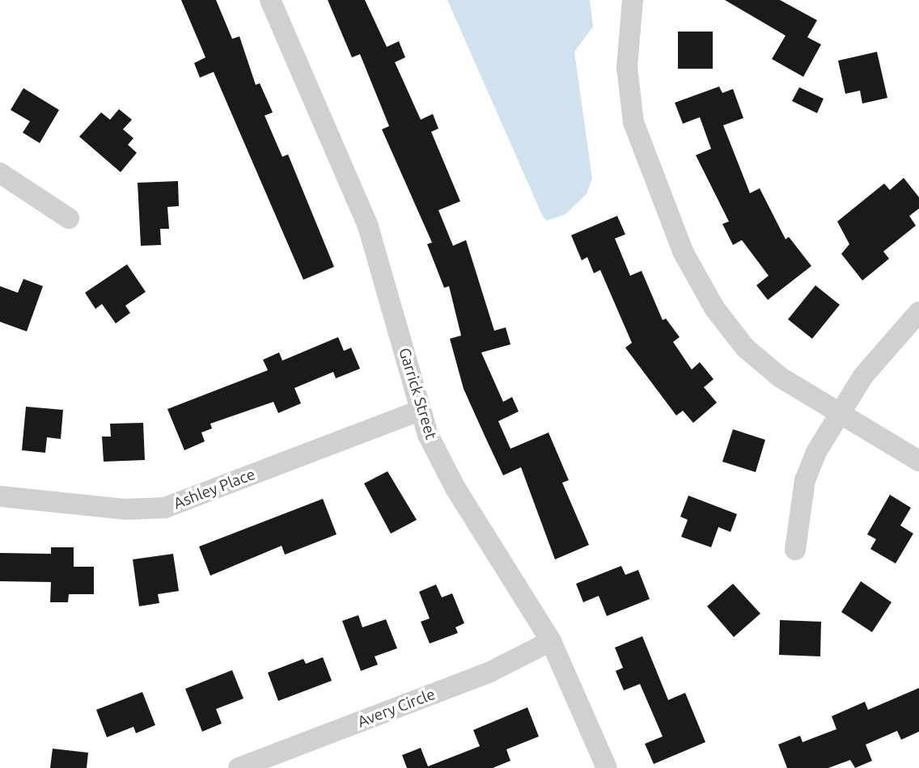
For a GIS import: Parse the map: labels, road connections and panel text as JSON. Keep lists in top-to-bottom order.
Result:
{
  "streets": {
    "street": ["Garrick Street", "Ashley Place", "Avery Circle"]
  },
  "crossings": [
    ["Garrick Street", "Ashley Place"],
    ["Garrick Street", "Avery Circle"]
  ]
}
